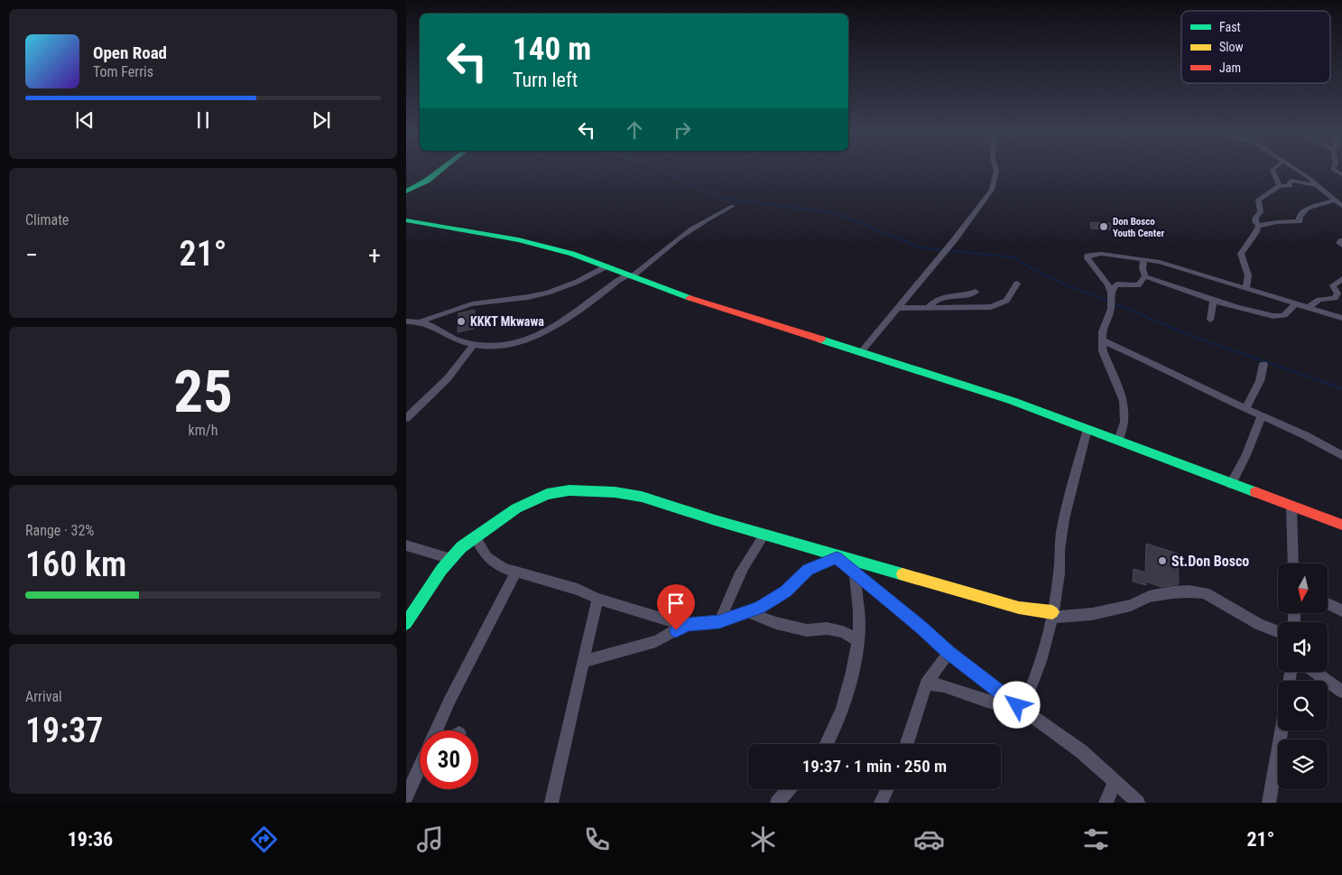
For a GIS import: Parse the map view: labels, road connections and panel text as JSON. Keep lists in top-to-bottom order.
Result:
{
  "places": ["Don Bosco Youth Center", "KKKT Mkwawa", "St.Don Bosco"],
  "legend": ["Fast", "Slow", "Jam"],
  "north": "bottom",
  "page": {
    "turn": ["140 m", "Turn left"],
    "song": ["Open Road", "Tom Ferris"],
    "tile": [
      "Climate",
      ["25", "km/h"],
      ["Range · 32%", "160 km"],
      ["Arrival", "19:37"]
    ],
    "heat": ["−", "21°", "+"],
    "limit": "30",
    "trip": "19:37 · 1 min · 250 m",
    "tabs": ["19:36", "21°"]
  }
}
